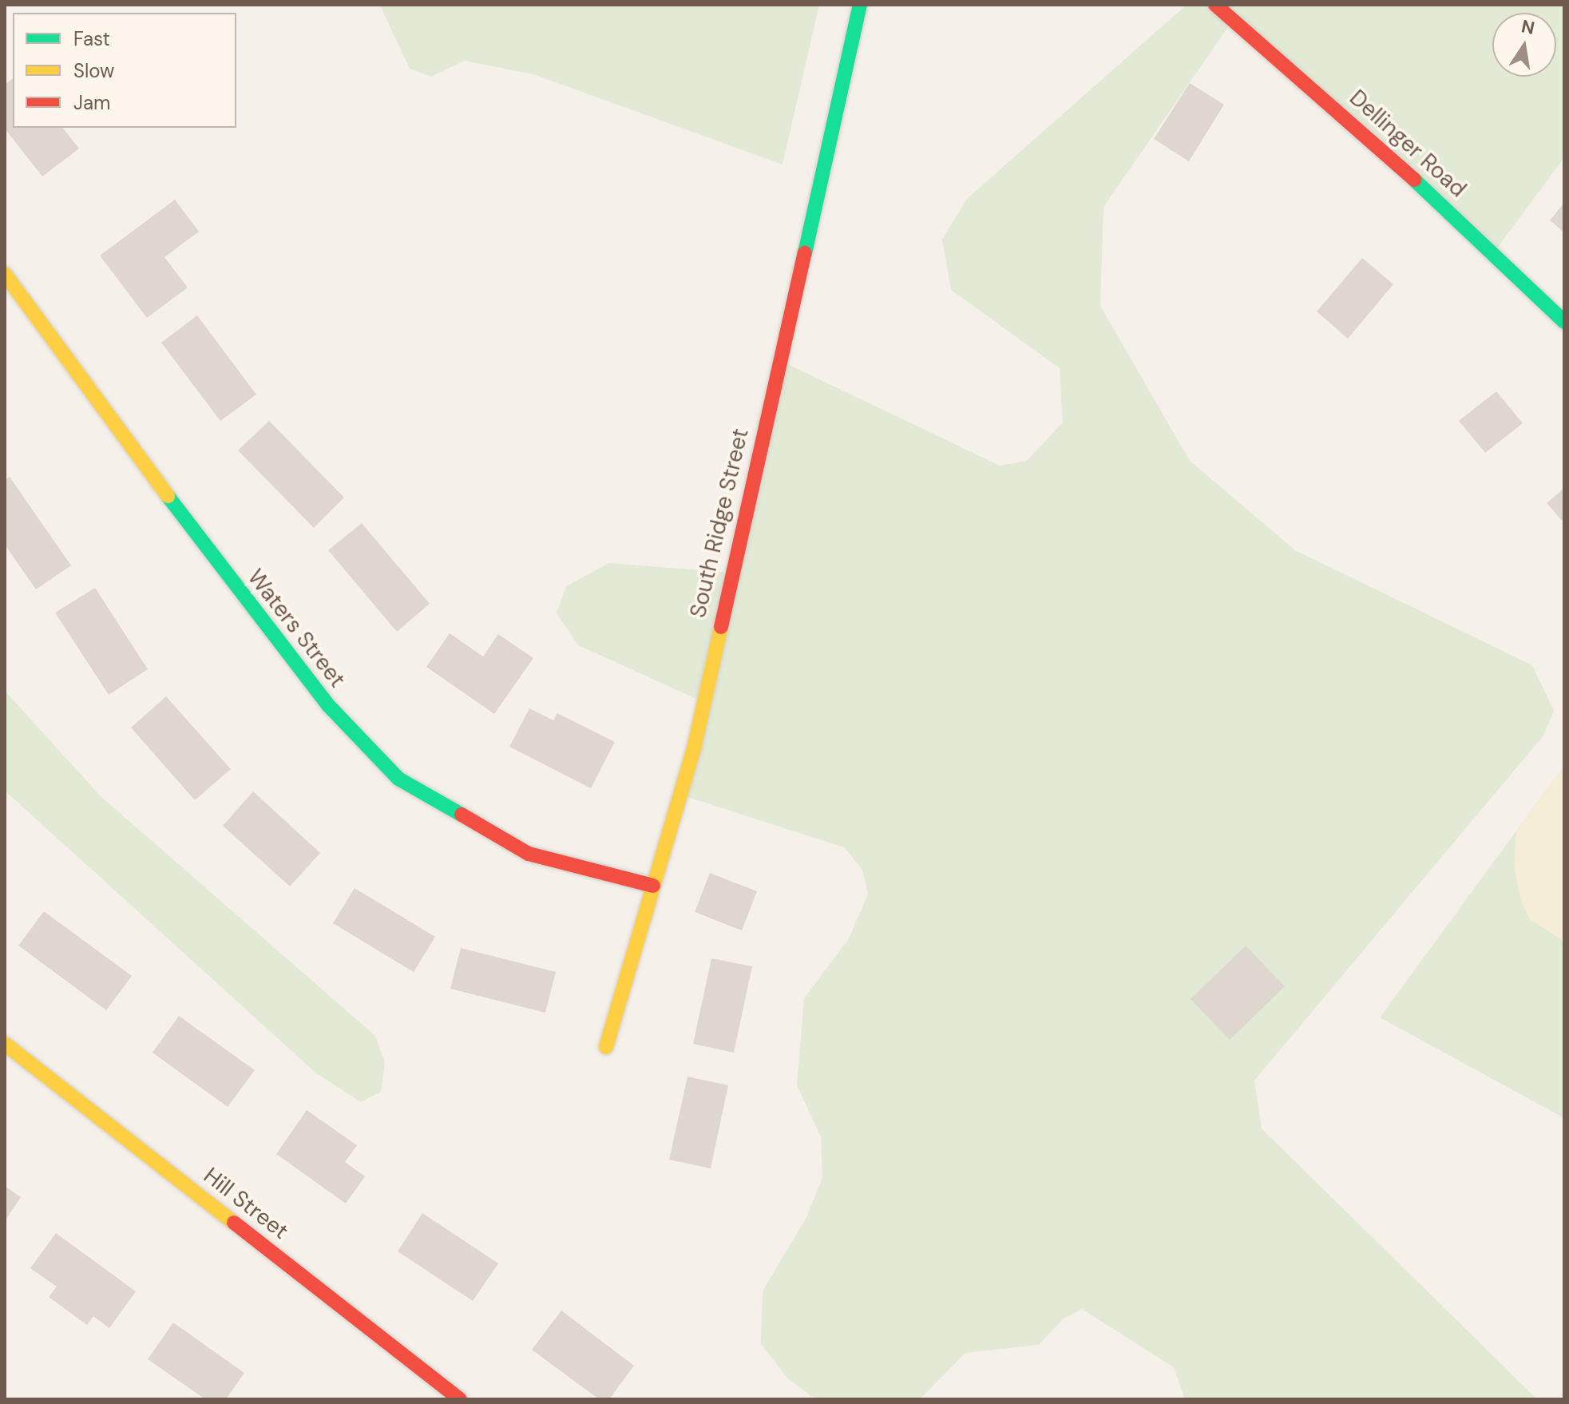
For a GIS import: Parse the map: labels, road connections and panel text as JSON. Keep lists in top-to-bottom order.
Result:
{
  "streets": {
    "street": [
      "Dellinger Road",
      "South Ridge Street",
      "Waters Street",
      "Hill Street"
    ]
  },
  "crossings": [
    ["South Ridge Street", "Waters Street"]
  ],
  "legend": ["Fast", "Slow", "Jam"],
  "north": "top"
}
